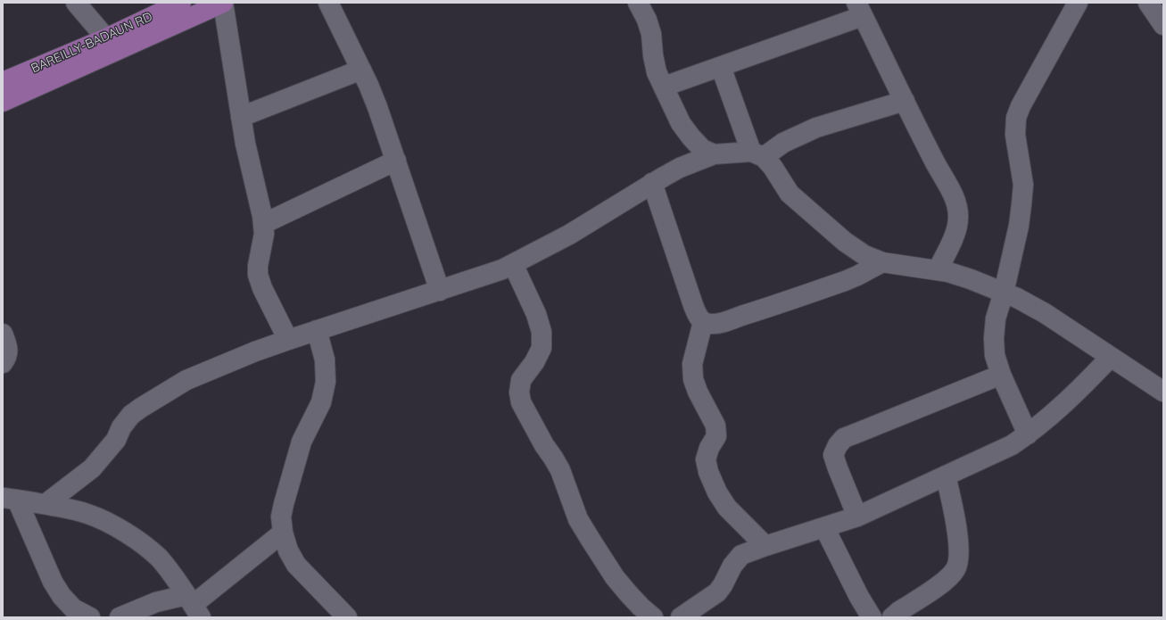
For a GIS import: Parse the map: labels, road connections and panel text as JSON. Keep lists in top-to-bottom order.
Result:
{
  "streets": {
    "main road": ["BAREILLY-BADAUN RD"]
  }
}
